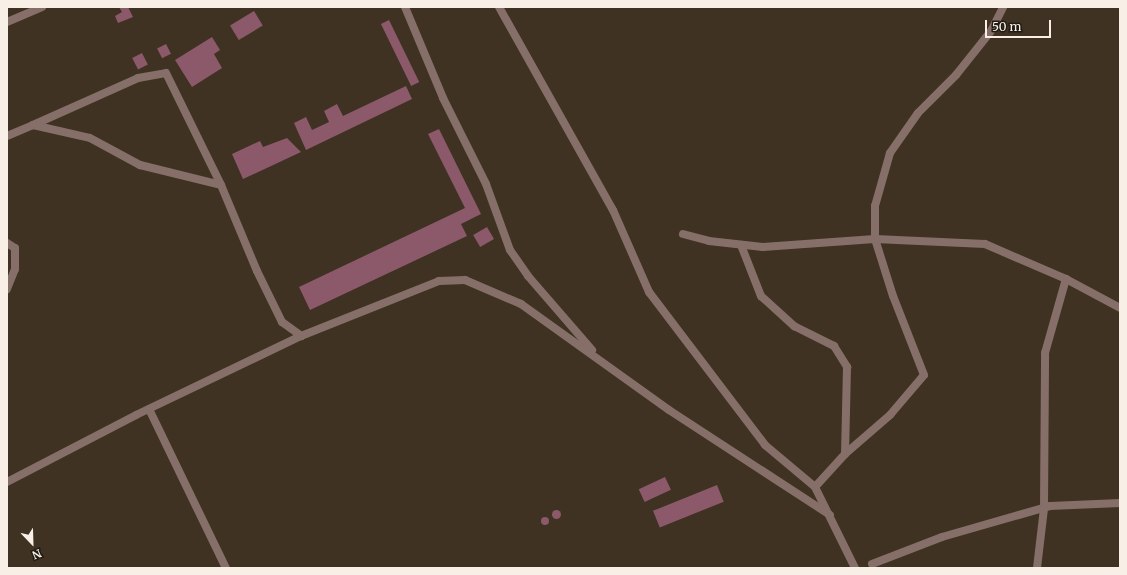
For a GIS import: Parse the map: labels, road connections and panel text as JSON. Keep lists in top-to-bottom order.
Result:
{
  "scale_bar": "50 m",
  "north": "bottom right"
}
